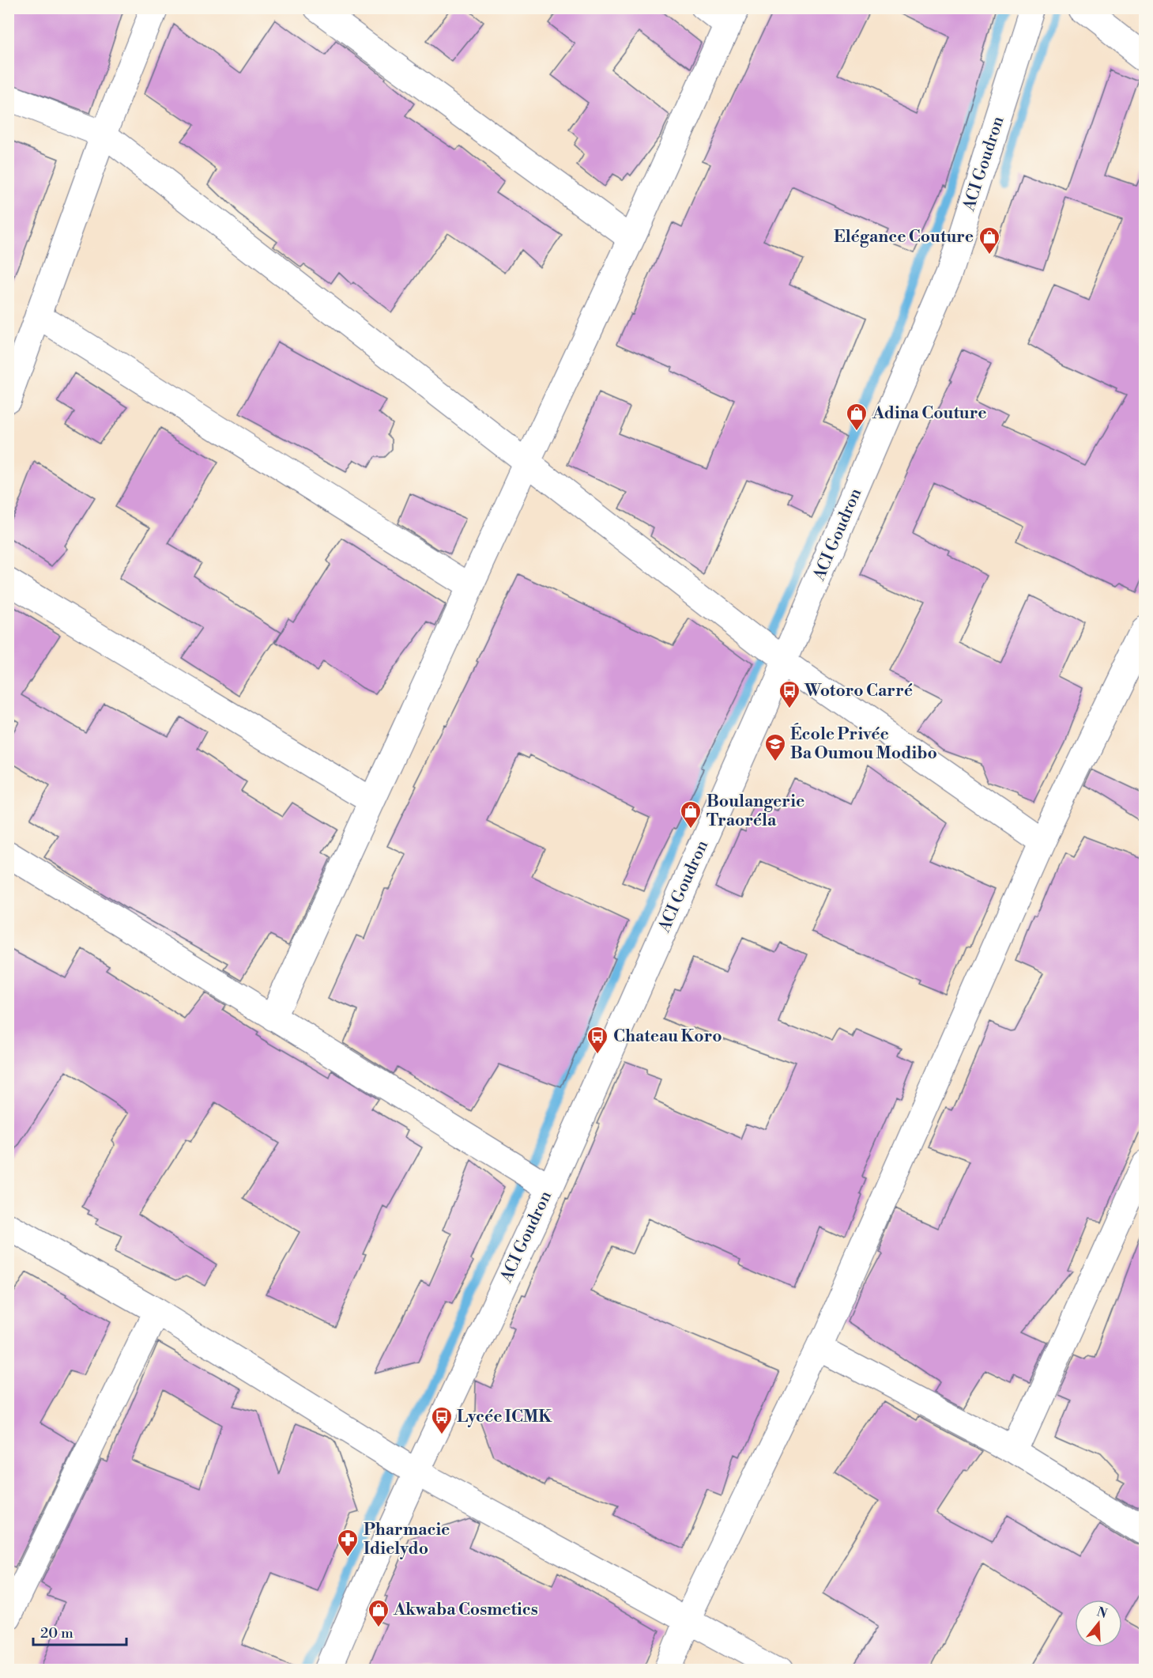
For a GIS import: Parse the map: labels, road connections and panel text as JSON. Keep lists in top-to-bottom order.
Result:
{
  "streets": {
    "street": ["ACI Goudron"]
  },
  "places": {
    "shop": [
      "Elégance Couture",
      "Adina Couture",
      "Boulangerie Traoréla",
      "Akwaba Cosmetics"
    ],
    "bus stop": ["Wotoro Carré", "Chateau Koro", "Lycée ICMK"],
    "school or university": ["École Privée Ba Oumou Modibo"],
    "pharmacy": ["Pharmacie Idielydo"]
  },
  "scale_bar": "20 m",
  "north": "top"
}
